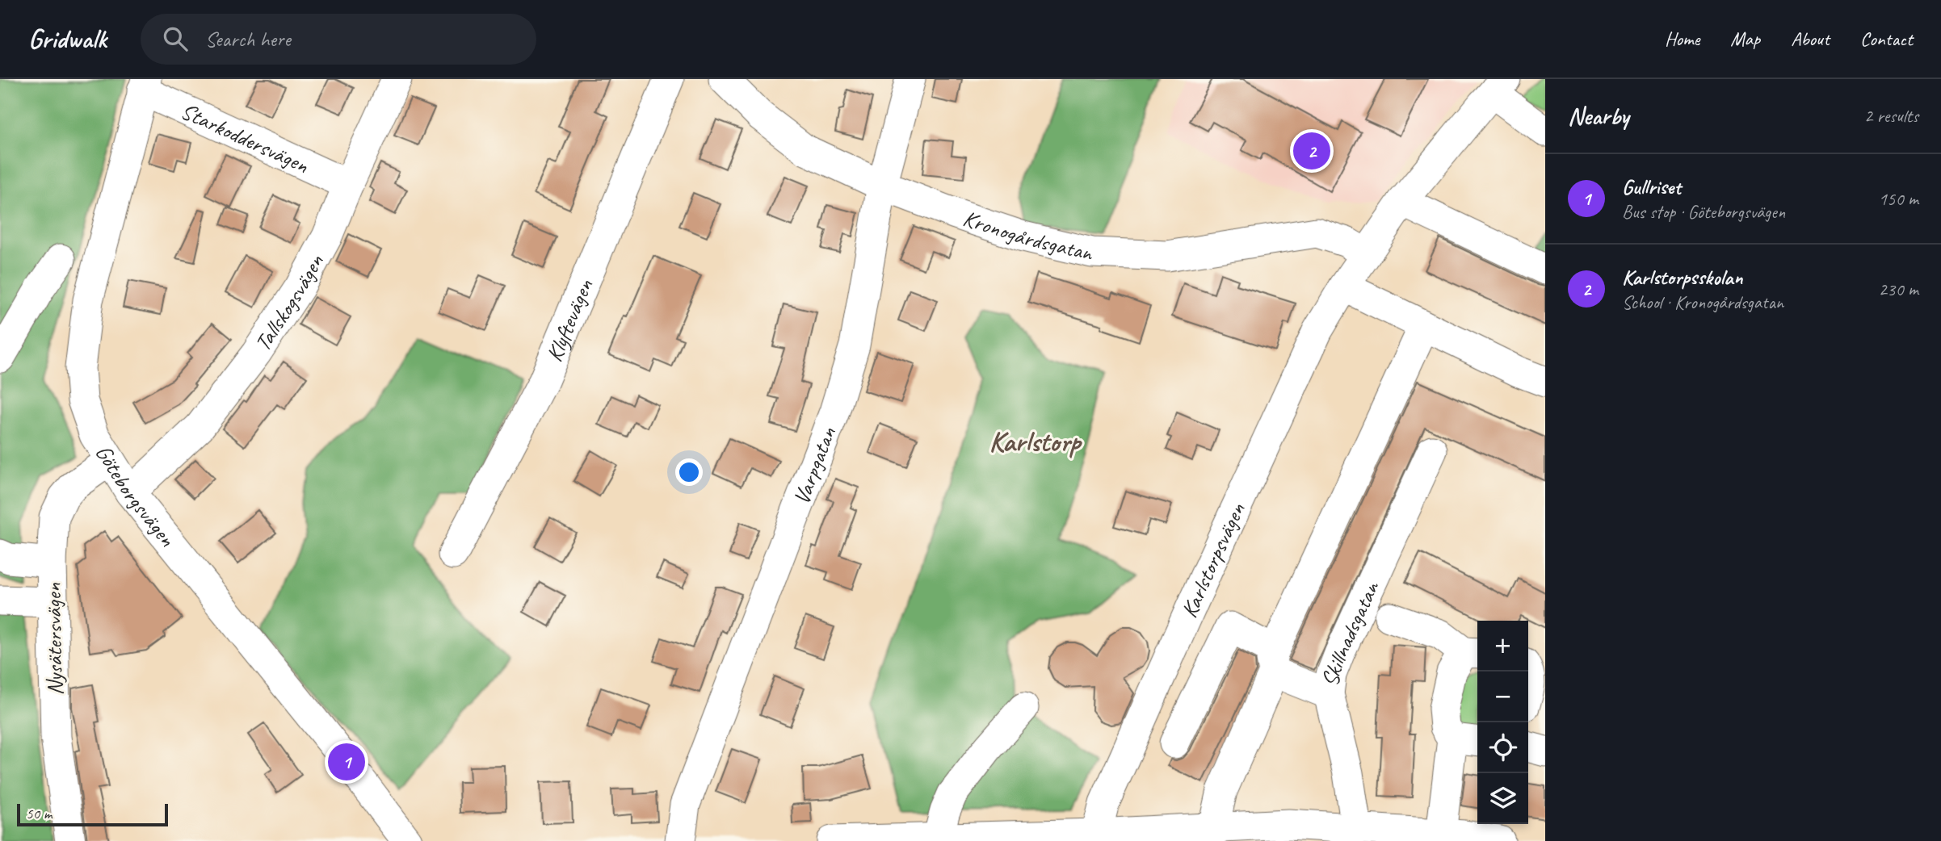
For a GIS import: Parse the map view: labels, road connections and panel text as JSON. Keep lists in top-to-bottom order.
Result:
{
  "streets": {
    "street": [
      "Starkoddersvägen",
      "Kronogårdsgatan",
      "Tallskogsvägen",
      "Klyftevägen",
      "Varpgatan",
      "Göteborgsvägen",
      "Karlstorpsvägen",
      "Skillnadsgatan",
      "Nysätersvägen"
    ]
  },
  "crossings": [
    ["Starkoddersvägen", "Tallskogsvägen"],
    ["Starkoddersvägen", "Göteborgsvägen"],
    ["Kronogårdsgatan", "Varpgatan"],
    ["Kronogårdsgatan", "Karlstorpsvägen"],
    ["Tallskogsvägen", "Göteborgsvägen"],
    ["Göteborgsvägen", "Nysätersvägen"]
  ],
  "districts": ["Karlstorp"],
  "scale_bar": "50 m",
  "page": {
    "header": "Gridwalk",
    "search": "Search here",
    "nav": [
      "Home",
      "Map",
      "About",
      "Contact"
    ],
    "heading": ["Nearby", "2 results"],
    "pins": ["2", "1"],
    "list": [
      {
        "mark": "1",
        "name": "Gullriset",
        "note": "Bus stop · Göteborgsvägen",
        "value": "150 m"
      },
      {
        "mark": "2",
        "name": "Karlstorpsskolan",
        "note": "School · Kronogårdsgatan",
        "value": "230 m"
      }
    ],
    "map_buttons": ["+", "−"],
    "scale": "50 m"
  }
}
